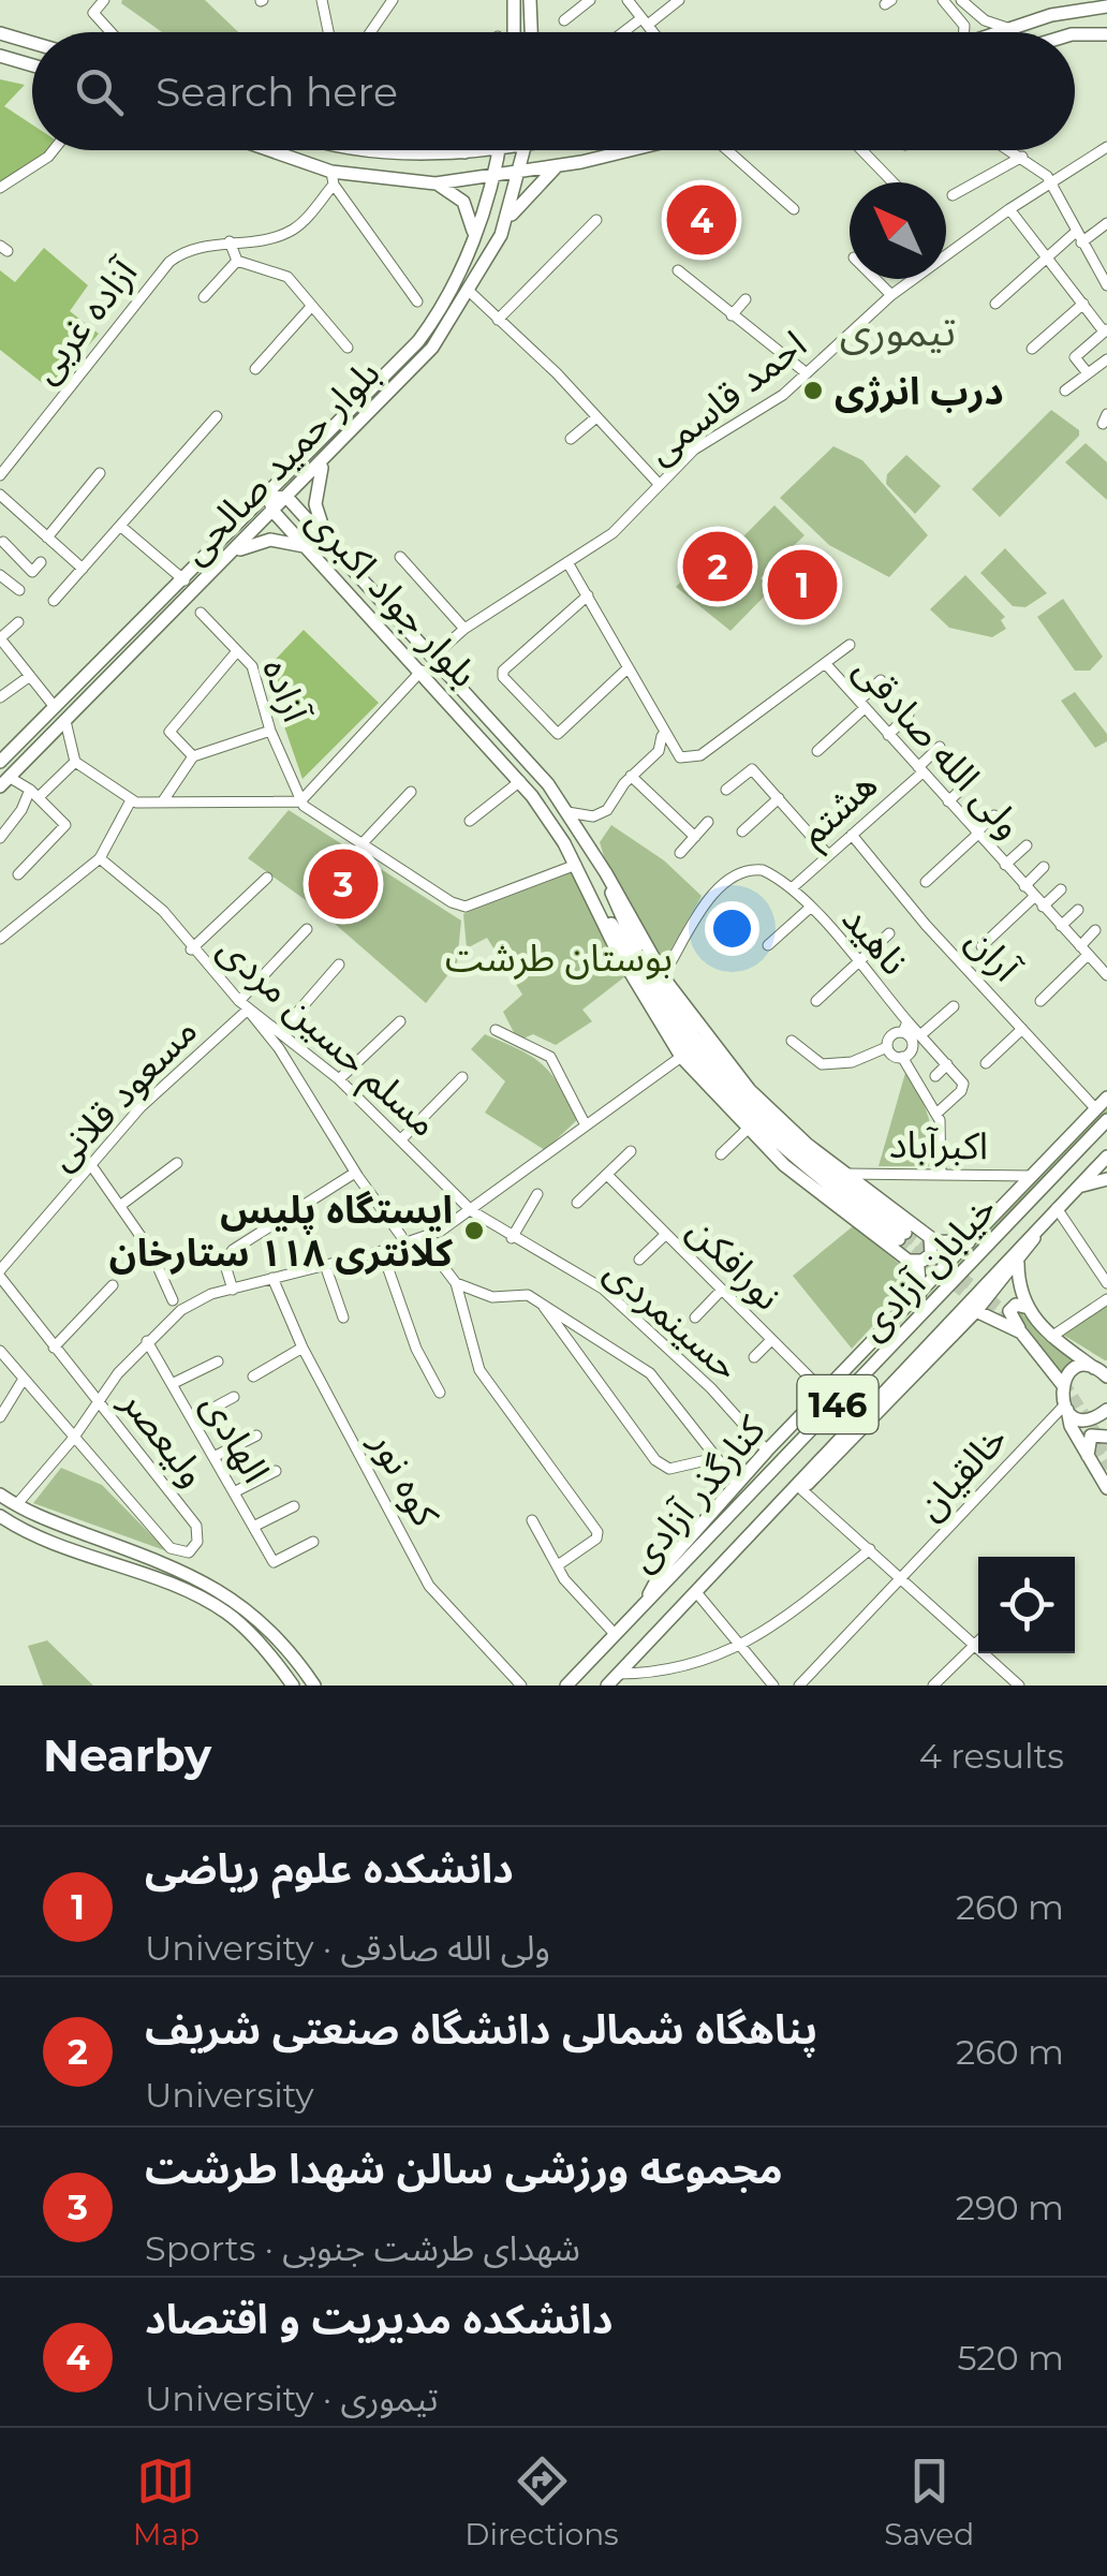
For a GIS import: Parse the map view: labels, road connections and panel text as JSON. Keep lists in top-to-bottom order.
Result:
{
  "streets": {
    "main road": [
      "بلوار حمید صالحی",
      "بلوار جواد اکبری",
      "خیابان آزادی",
      "146",
      "کنارگذر آزادی"
    ],
    "street": [
      "آزاده غربی",
      "احمد قاسمی",
      "آزاده",
      "ولی الله صادقی",
      "هشتم",
      "ناهید",
      "آران",
      "مسلم حسین مردی",
      "مسعود قلانی",
      "اکبرآباد",
      "نورافکن",
      "حسینمردی",
      "ولیعصر",
      "الهادی",
      "خالقیان",
      "کوه نور"
    ]
  },
  "crossings": [
    ["احمد قاسمی", "بلوار جواد اکبری"],
    ["بلوار حمید صالحی", "بلوار جواد اکبری"],
    ["بلوار جواد اکبری", "اکبرآباد"],
    ["ولی الله صادقی", "هشتم"],
    ["هشتم", "ناهید"],
    ["هشتم", "آران"],
    ["آران", "کنارگذر آزادی"],
    ["مسلم حسین مردی", "مسعود قلانی"],
    ["مسلم حسین مردی", "حسینمردی"],
    ["مسعود قلانی", "ولیعصر"],
    ["اکبرآباد", "کنارگذر آزادی"],
    ["نورافکن", "کنارگذر آزادی"],
    ["خیابان آزادی", "کنارگذر آزادی"],
    ["حسینمردی", "کنارگذر آزادی"]
  ],
  "districts": ["تیموری"],
  "parks": ["بوستان طرشت"],
  "places": ["درب انرژی", "ایستگاه پلیس کلانتری ۱۱۸ ستارخان"],
  "north": "top left",
  "page": {
    "search": "Search here",
    "pins": [
      "4",
      "2",
      "1",
      "3"
    ],
    "heading": ["Nearby", "4 results"],
    "list": [
      {
        "mark": "1",
        "name": "دانشکده علوم ریاضی",
        "note": "University · ولی الله صادقی",
        "value": "260 m"
      },
      {
        "mark": "2",
        "name": "پناهگاه شمالی دانشگاه صنعتی شریف",
        "note": "University",
        "value": "260 m"
      },
      {
        "mark": "3",
        "name": "مجموعه ورزشی سالن شهدا طرشت",
        "note": "Sports · شهدای طرشت جنوبی",
        "value": "290 m"
      },
      {
        "mark": "4",
        "name": "دانشکده مدیریت و اقتصاد",
        "note": "University · تیموری",
        "value": "520 m"
      }
    ],
    "nav": ["Map", "Directions", "Saved"]
  }
}
